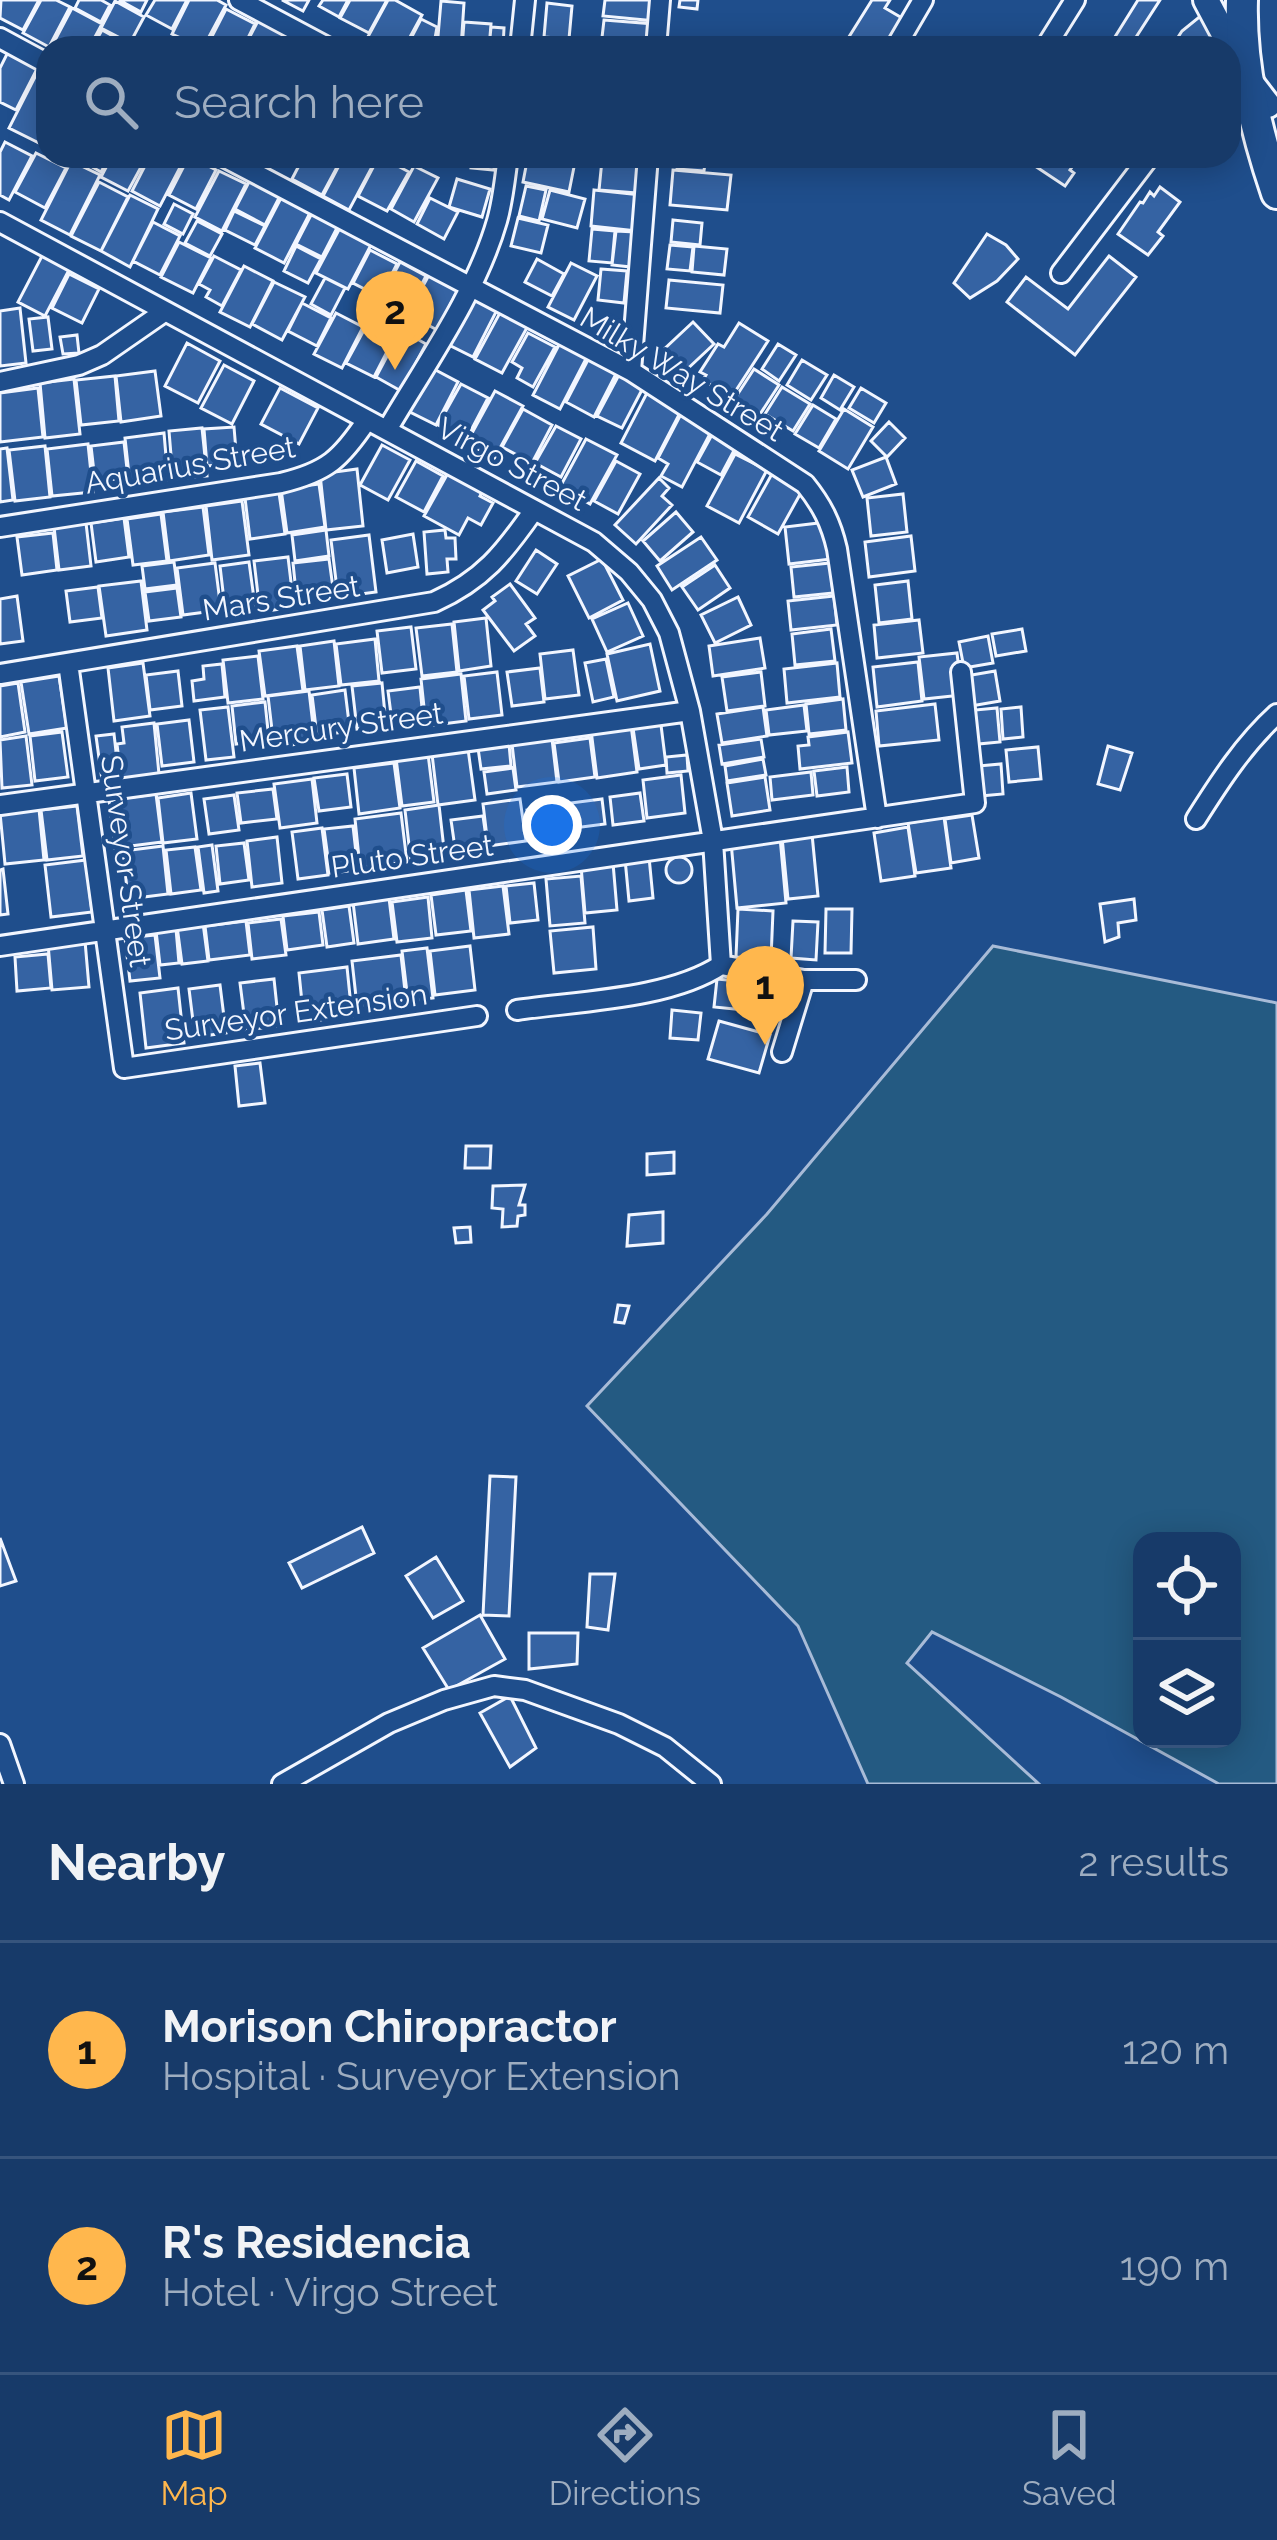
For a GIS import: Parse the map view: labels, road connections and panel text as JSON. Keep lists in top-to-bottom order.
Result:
{
  "streets": {
    "street": [
      "Milky Way Street",
      "Virgo Street",
      "Aquarius Street",
      "Mars Street",
      "Mercury Street",
      "Pluto Street",
      "Surveyor Street",
      "Surveyor Extension"
    ]
  },
  "crossings": [
    ["Milky Way Street", "Pluto Street"],
    ["Virgo Street", "Aquarius Street"],
    ["Virgo Street", "Mars Street"],
    ["Virgo Street", "Mercury Street"],
    ["Virgo Street", "Pluto Street"],
    ["Mars Street", "Surveyor Street"],
    ["Mercury Street", "Surveyor Street"],
    ["Pluto Street", "Surveyor Street"],
    ["Surveyor Street", "Surveyor Extension"]
  ],
  "page": {
    "search": "Search here",
    "pins": ["2", "1"],
    "heading": ["Nearby", "2 results"],
    "list": [
      {
        "mark": "1",
        "name": "Morison Chiropractor",
        "note": "Hospital · Surveyor Extension",
        "value": "120 m"
      },
      {
        "mark": "2",
        "name": "R's Residencia",
        "note": "Hotel · Virgo Street",
        "value": "190 m"
      }
    ],
    "nav": ["Map", "Directions", "Saved"]
  }
}
